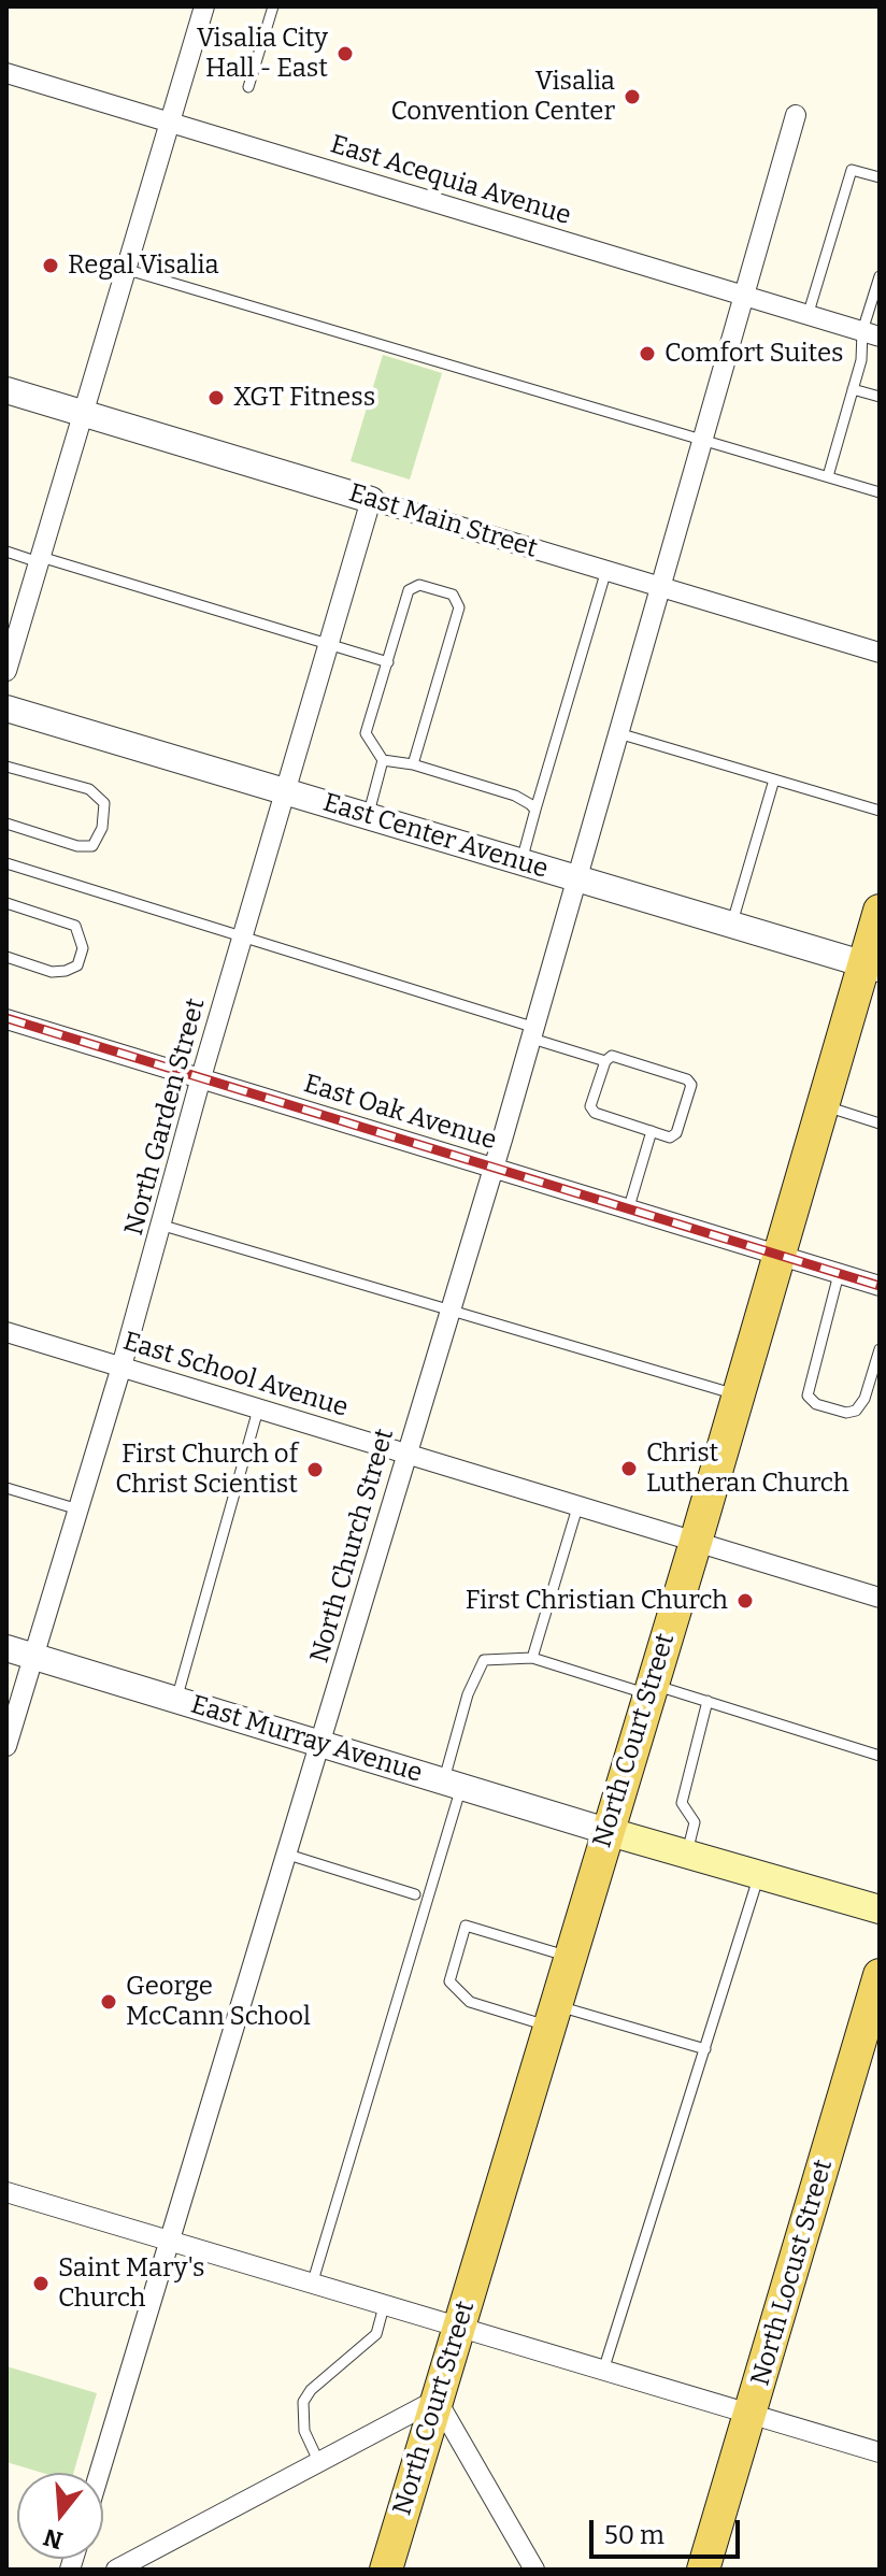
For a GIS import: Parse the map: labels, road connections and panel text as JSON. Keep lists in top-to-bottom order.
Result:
{
  "streets": {
    "main road": ["North Court Street", "North Locust Street"],
    "street": [
      "East Acequia Avenue",
      "East Main Street",
      "East Center Avenue",
      "East Oak Avenue",
      "North Garden Street",
      "East School Avenue",
      "North Church Street",
      "East Murray Avenue"
    ]
  },
  "crossings": [
    ["East Acequia Avenue", "North Church Street"],
    ["East Main Street", "North Garden Street"],
    ["East Main Street", "North Church Street"],
    ["East Center Avenue", "North Garden Street"],
    ["East Center Avenue", "North Church Street"],
    ["East Center Avenue", "North Court Street"],
    ["East Oak Avenue", "North Garden Street"],
    ["East Oak Avenue", "North Church Street"],
    ["East Oak Avenue", "North Court Street"],
    ["North Garden Street", "East School Avenue"],
    ["North Garden Street", "East Murray Avenue"],
    ["East School Avenue", "North Church Street"],
    ["East School Avenue", "North Court Street"],
    ["North Church Street", "East Murray Avenue"],
    ["East Murray Avenue", "North Court Street"]
  ],
  "places": [
    "Visalia City Hall - East",
    "Visalia Convention Center",
    "Regal Visalia",
    "Comfort Suites",
    "XGT Fitness",
    "Christ Lutheran Church",
    "First Church of Christ Scientist",
    "First Christian Church",
    "George McCann School",
    "Saint Mary's Church"
  ],
  "scale_bar": "50 m",
  "north": "bottom"
}
